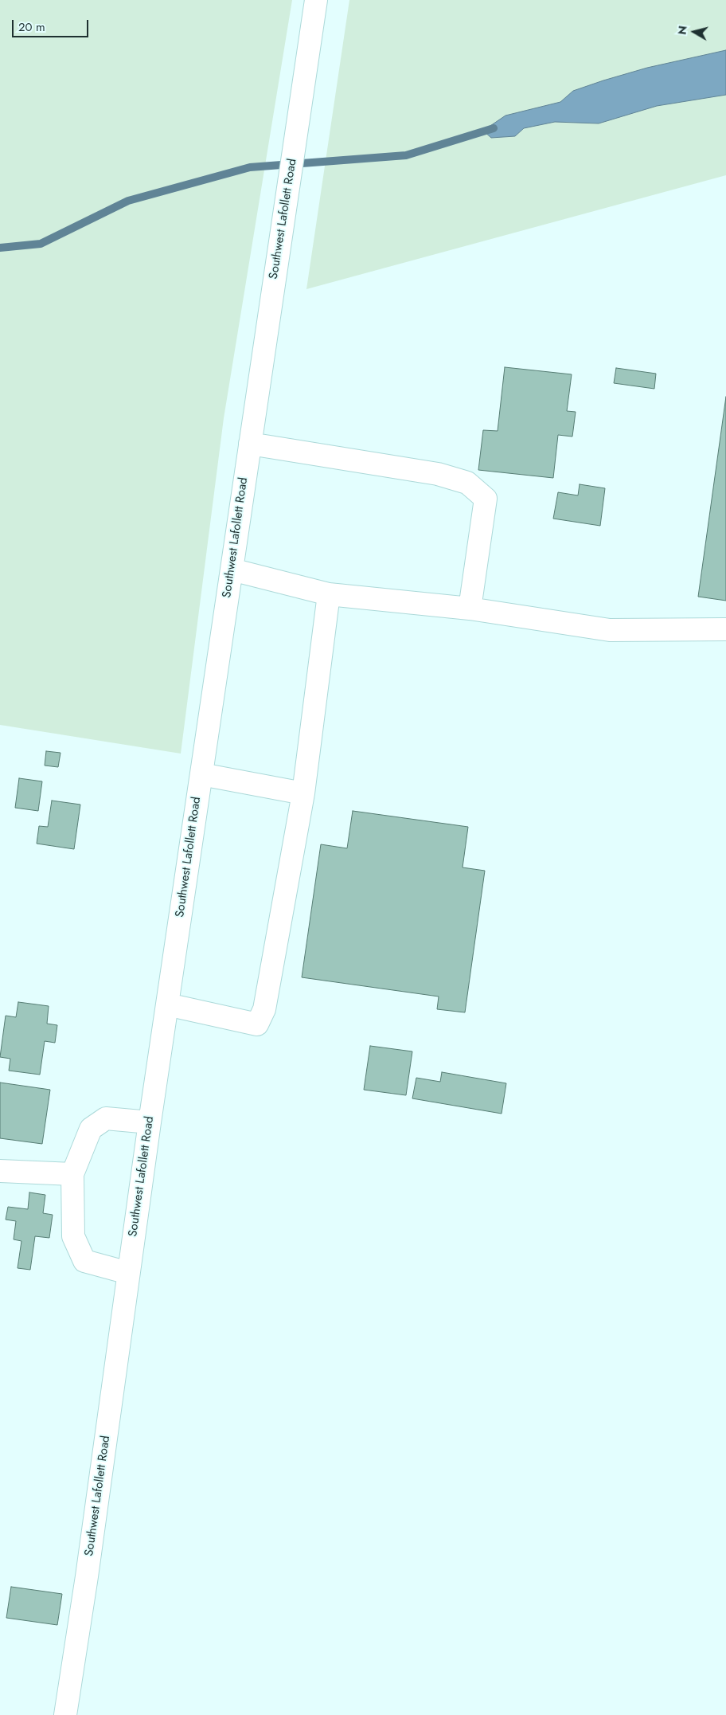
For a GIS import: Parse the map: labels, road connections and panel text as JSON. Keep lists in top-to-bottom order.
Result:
{
  "streets": {
    "street": ["Southwest Lafollett Road"]
  },
  "scale_bar": "20 m",
  "north": "left"
}
